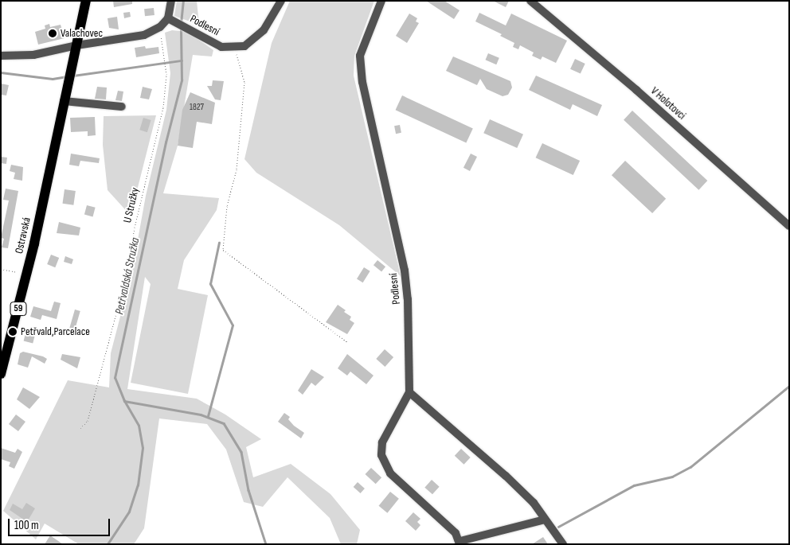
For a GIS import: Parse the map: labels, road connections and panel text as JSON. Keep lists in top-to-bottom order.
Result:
{
  "streets": {
    "main road": ["Ostravská", "59"],
    "street": ["Podlesní", "V Holotovci"],
    "path": ["U Stružky"]
  },
  "water": ["Petřvaldská Stružka"],
  "places": ["Valachovec", "Petřvald,Parcelace"],
  "house_numbers": ["1827"],
  "scale_bar": "100 m"
}
